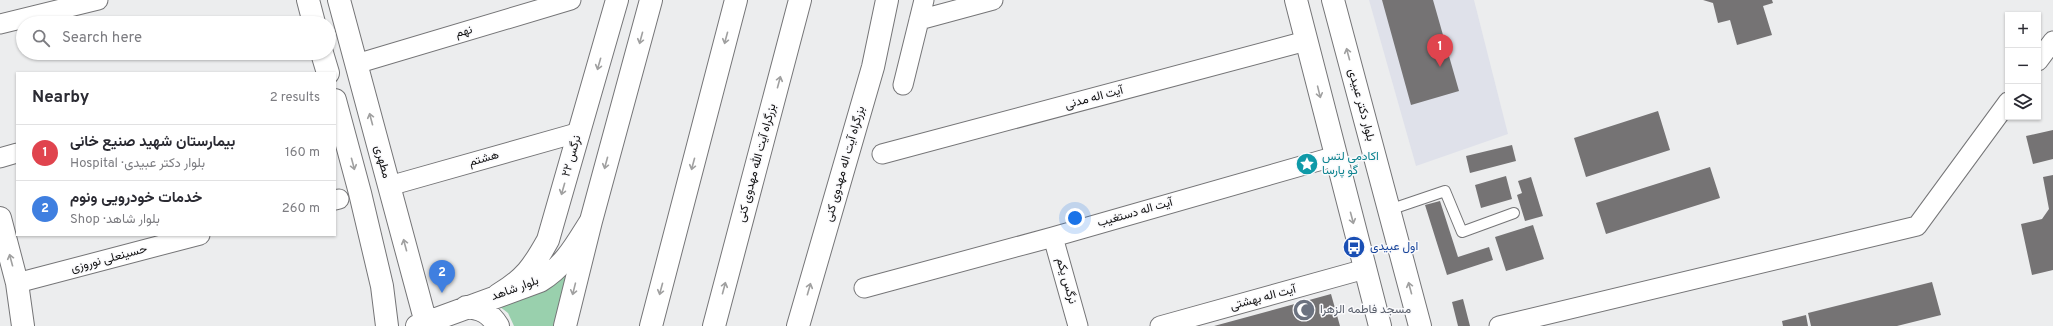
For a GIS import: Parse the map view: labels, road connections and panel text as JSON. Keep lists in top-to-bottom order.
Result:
{
  "streets": {
    "main road": [
      "بلوار دکتر عبیدی",
      "نرگس ۲۲",
      "مطهری",
      "بزرگراه آیت الله مهدوی کنی",
      "بزرگراه آیت اله مهدوی کنی",
      "بلوار شاهد"
    ],
    "street": [
      "نهم",
      "آیت اله مدنی",
      "هشتم",
      "آیت اله دستغیب",
      "حسینعلی نوروزی",
      "نرگس یکم",
      "آیت اله بهشتی"
    ]
  },
  "crossings": [
    ["نهم", "مطهری"],
    ["نرگس ۲۲", "هشتم"],
    ["نرگس ۲۲", "بلوار شاهد"],
    ["هشتم", "مطهری"],
    ["مطهری", "بلوار شاهد"],
    ["آیت اله دستغیب", "نرگس یکم"]
  ],
  "places": {
    "place": ["اکادمی لتس گو پارسا"],
    "bus stop": ["اول عبیدی"],
    "mosque": ["مسجد فاطمه الزهرا"]
  },
  "page": {
    "map_buttons": ["+", "−"],
    "search": "Search here",
    "pins": ["1", "2"],
    "heading": ["Nearby", "2 results"],
    "list": [
      {
        "mark": "1",
        "name": "بیمارستان شهید صنیع خانی",
        "note": "Hospital · بلوار دکتر عبیدی",
        "value": "160 m"
      },
      {
        "mark": "2",
        "name": "خدمات خودرویی ونوم",
        "note": "Shop · بلوار شاهد",
        "value": "260 m"
      }
    ]
  }
}
